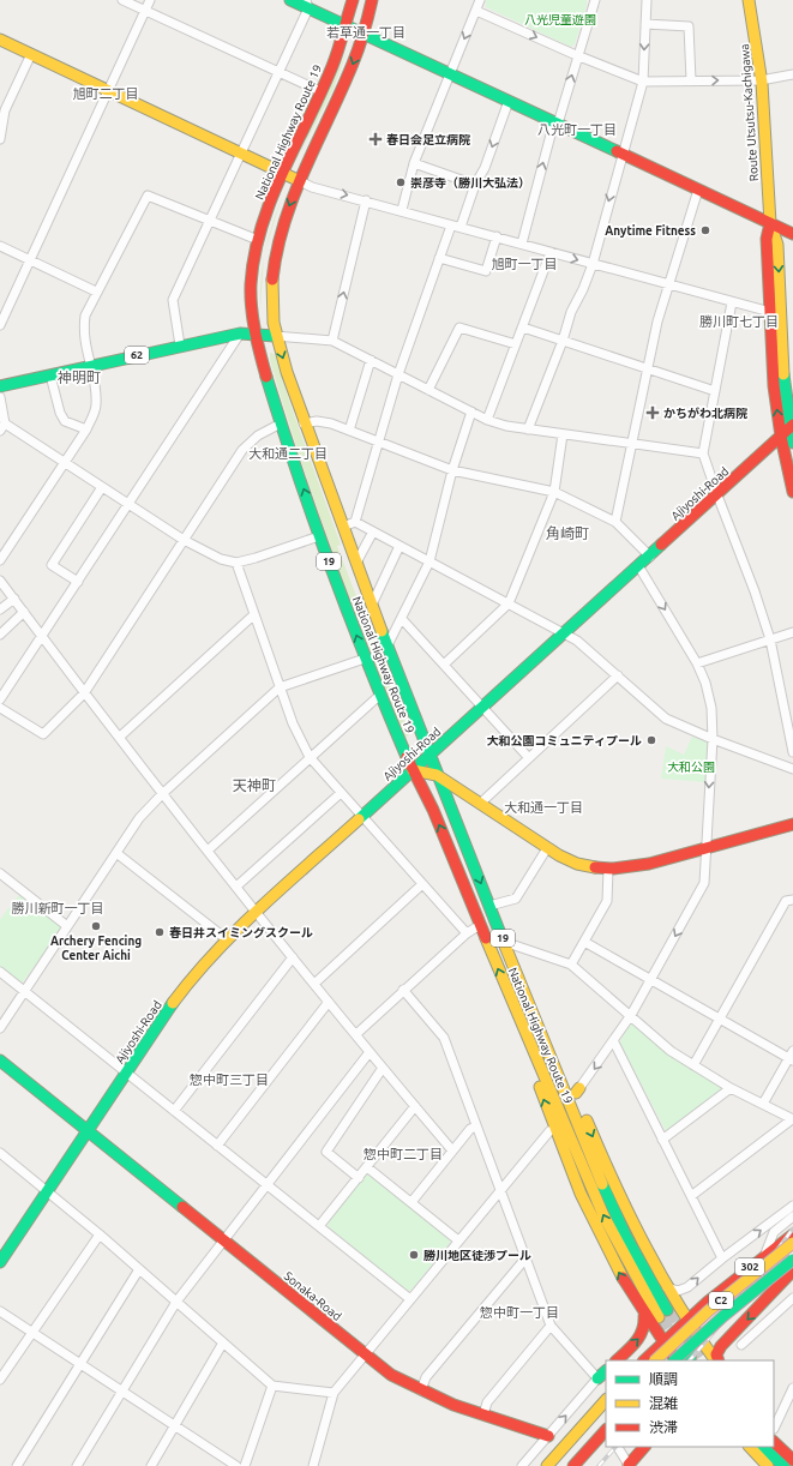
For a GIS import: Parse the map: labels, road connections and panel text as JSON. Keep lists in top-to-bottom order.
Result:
{
  "streets": {
    "main road": [
      "Route Utsutsu-Kachigawa",
      "National Highway Route 19",
      "62",
      "Ajiyoshi-Road",
      "19",
      "302",
      "Sonaka-Road",
      "C2"
    ]
  },
  "crossings": [
    ["Route Utsutsu-Kachigawa", "Ajiyoshi-Road"],
    ["National Highway Route 19", "62"],
    ["National Highway Route 19", "Ajiyoshi-Road"],
    ["Ajiyoshi-Road", "Sonaka-Road"],
    ["302", "C2"]
  ],
  "districts": [
    "若草通一丁目",
    "旭町二丁目",
    "八光町一丁目",
    "旭町一丁目",
    "勝川町七丁目",
    "神明町",
    "大和通二丁目",
    "角崎町",
    "天神町",
    "大和通一丁目",
    "勝川新町一丁目",
    "惣中町三丁目",
    "惣中町二丁目",
    "惣中町一丁目"
  ],
  "parks": ["八光児童遊園", "大和公園"],
  "places": {
    "health": ["春日会足立病院", "かちがわ北病院"],
    "other": [
      "崇彦寺（勝川大弘法）",
      "Anytime Fitness",
      "大和公園コミュニティプール",
      "Archery Fencing Center Aichi",
      "春日井スイミングスクール",
      "勝川地区徒渉プール"
    ]
  },
  "legend": ["順調", "混雑", "渋滞"]
}
